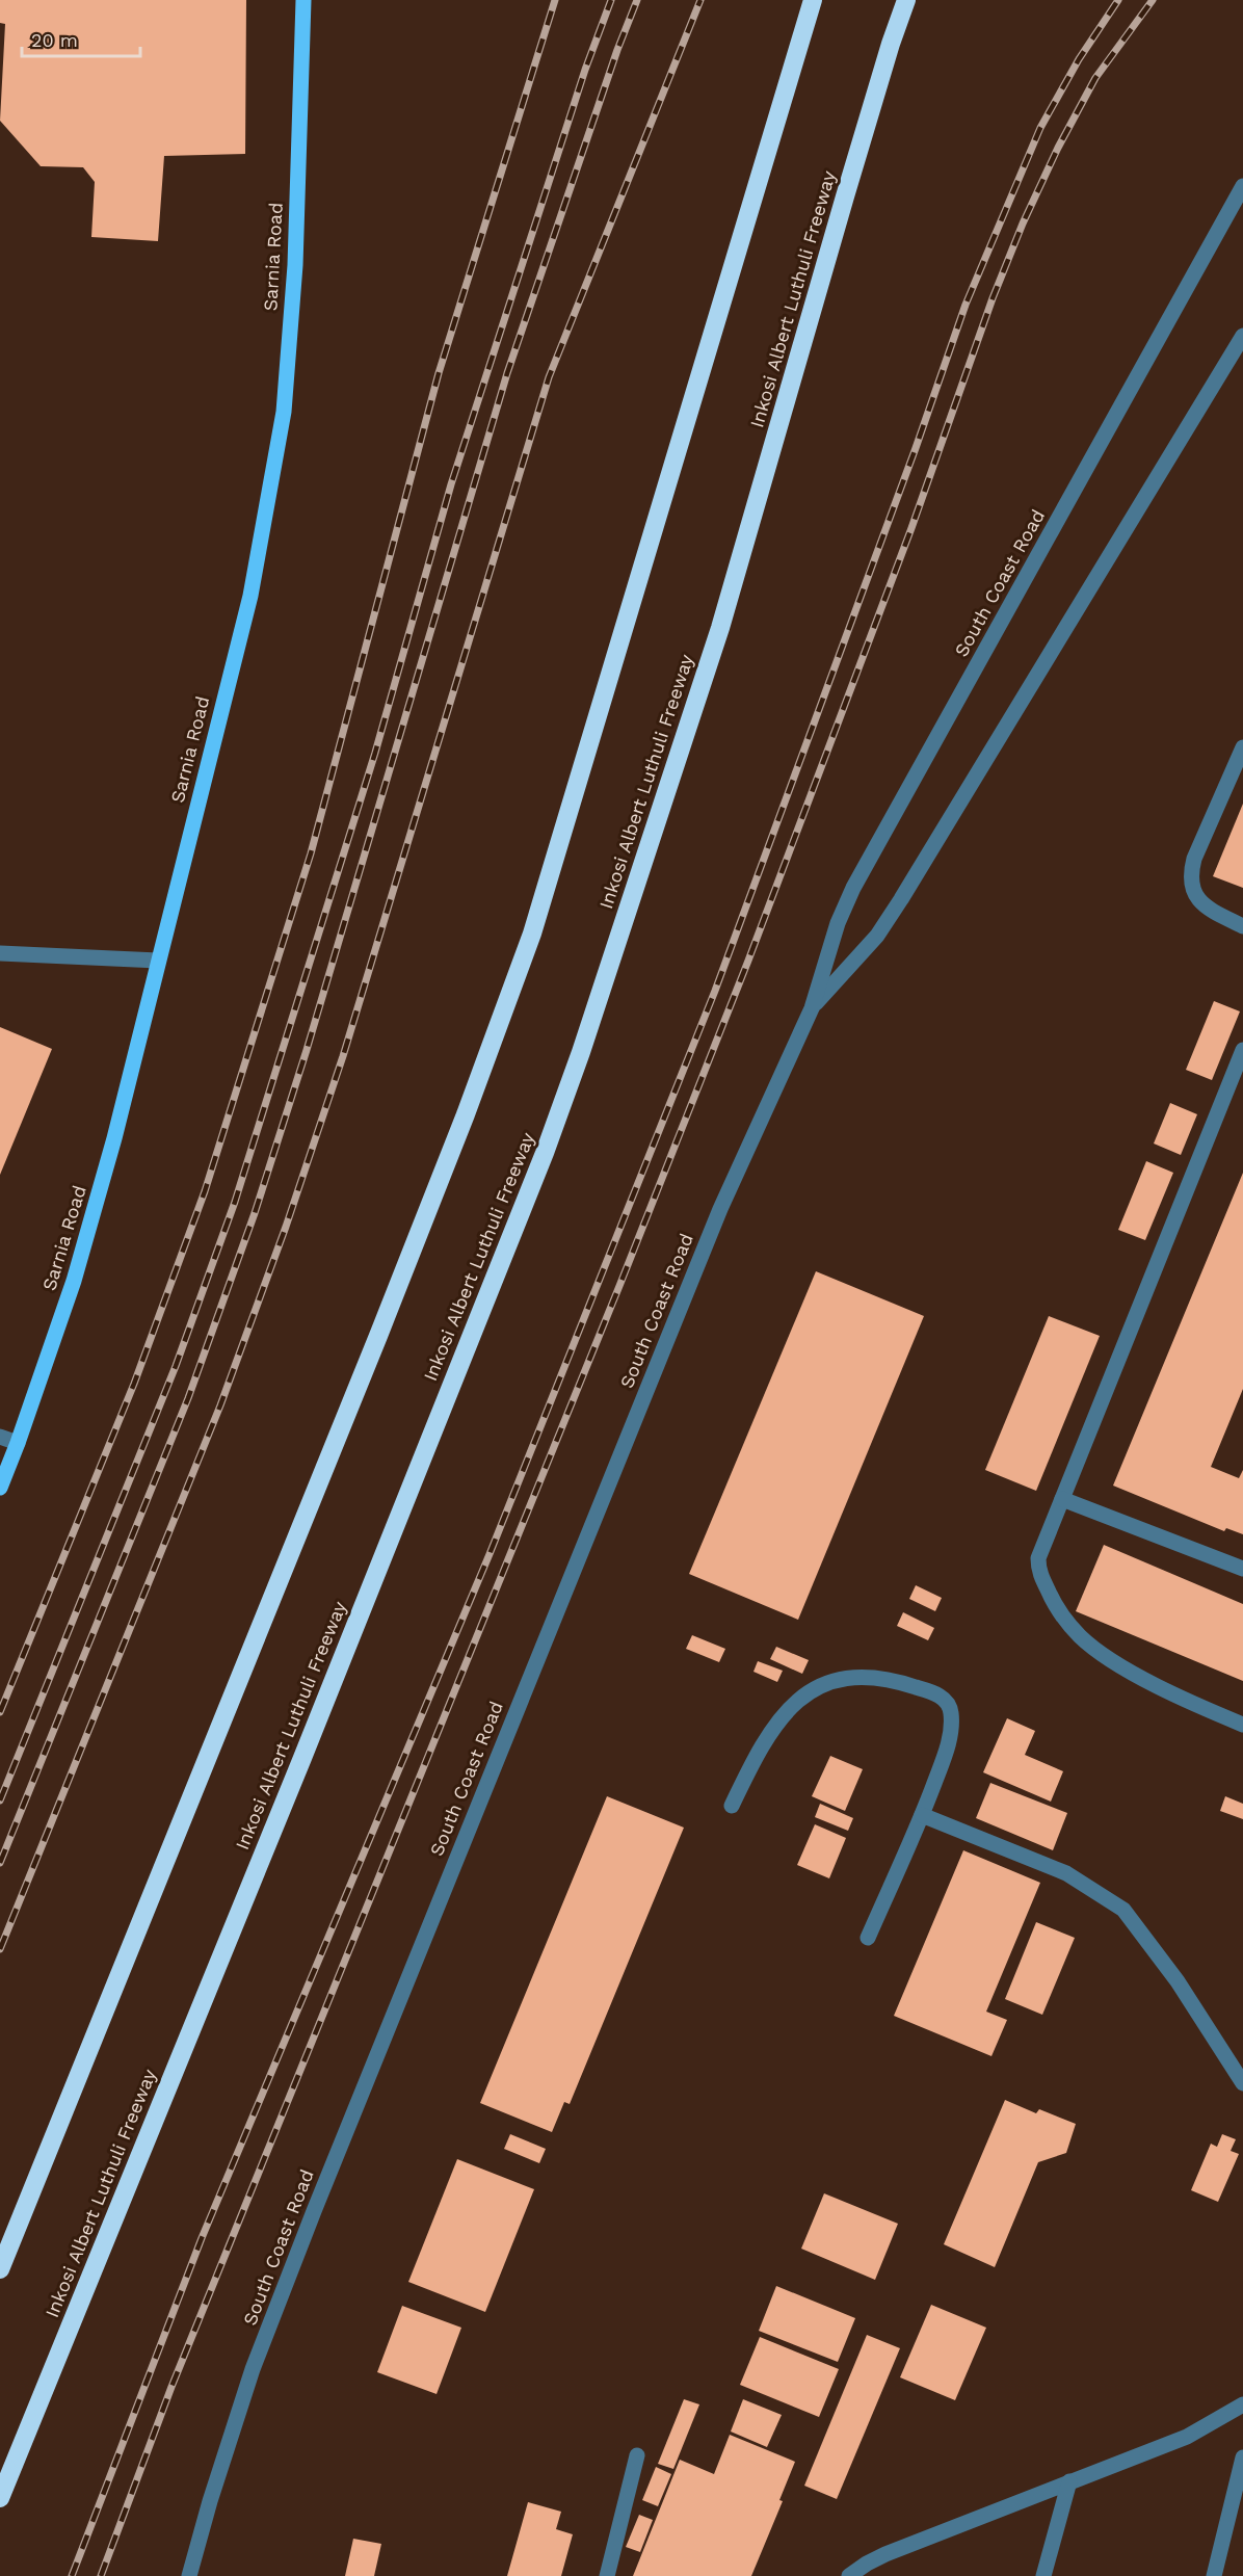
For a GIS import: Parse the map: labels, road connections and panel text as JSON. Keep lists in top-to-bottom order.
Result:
{
  "streets": {
    "highway": ["Inkosi Albert Luthuli Freeway"],
    "main road": ["Sarnia Road"],
    "street": ["South Coast Road"]
  },
  "scale_bar": "20 m"
}
